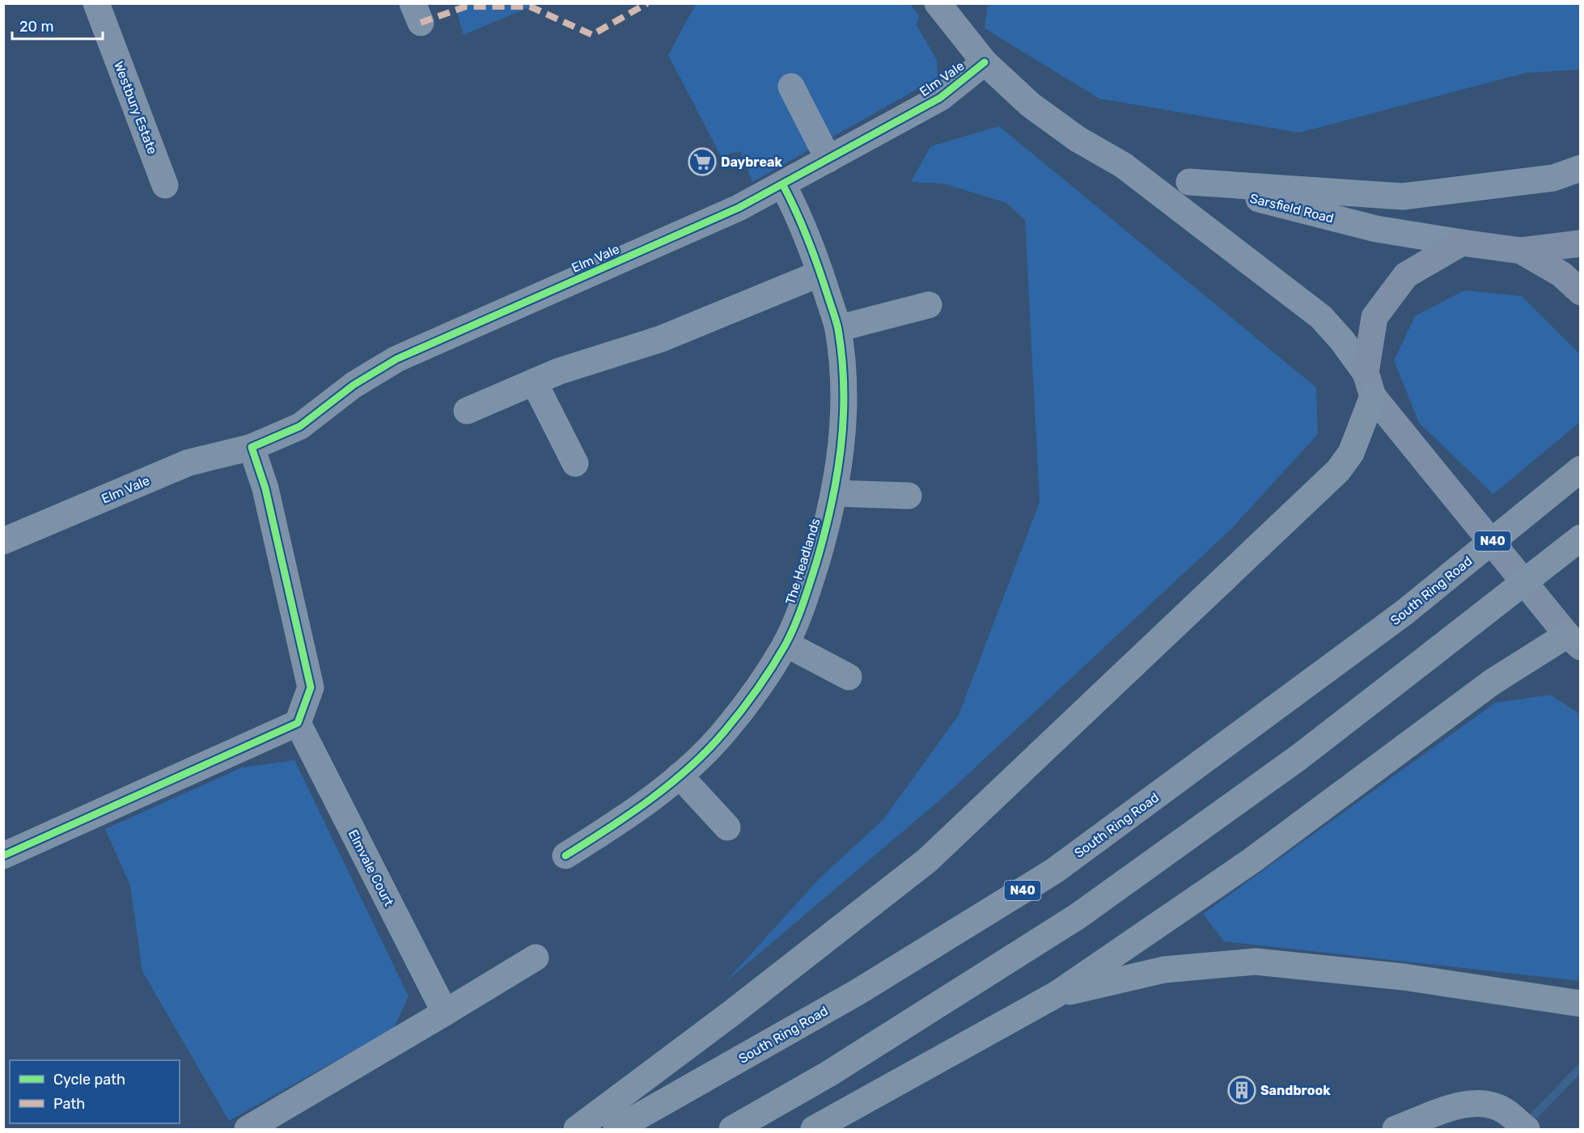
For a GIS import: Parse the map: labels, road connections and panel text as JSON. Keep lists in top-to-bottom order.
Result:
{
  "streets": {
    "highway": ["N40", "South Ring Road"],
    "street": [
      "Elm Vale",
      "Westbury Estate",
      "Sarsfield Road",
      "The Headlands",
      "Elmvale Court"
    ]
  },
  "crossings": [
    ["Elm Vale", "Sarsfield Road"],
    ["Elm Vale", "The Headlands"]
  ],
  "places": {
    "supermarket": ["Daybreak"],
    "building": ["Sandbrook"]
  },
  "legend": ["Cycle path", "Path"],
  "scale_bar": "20 m"
}
